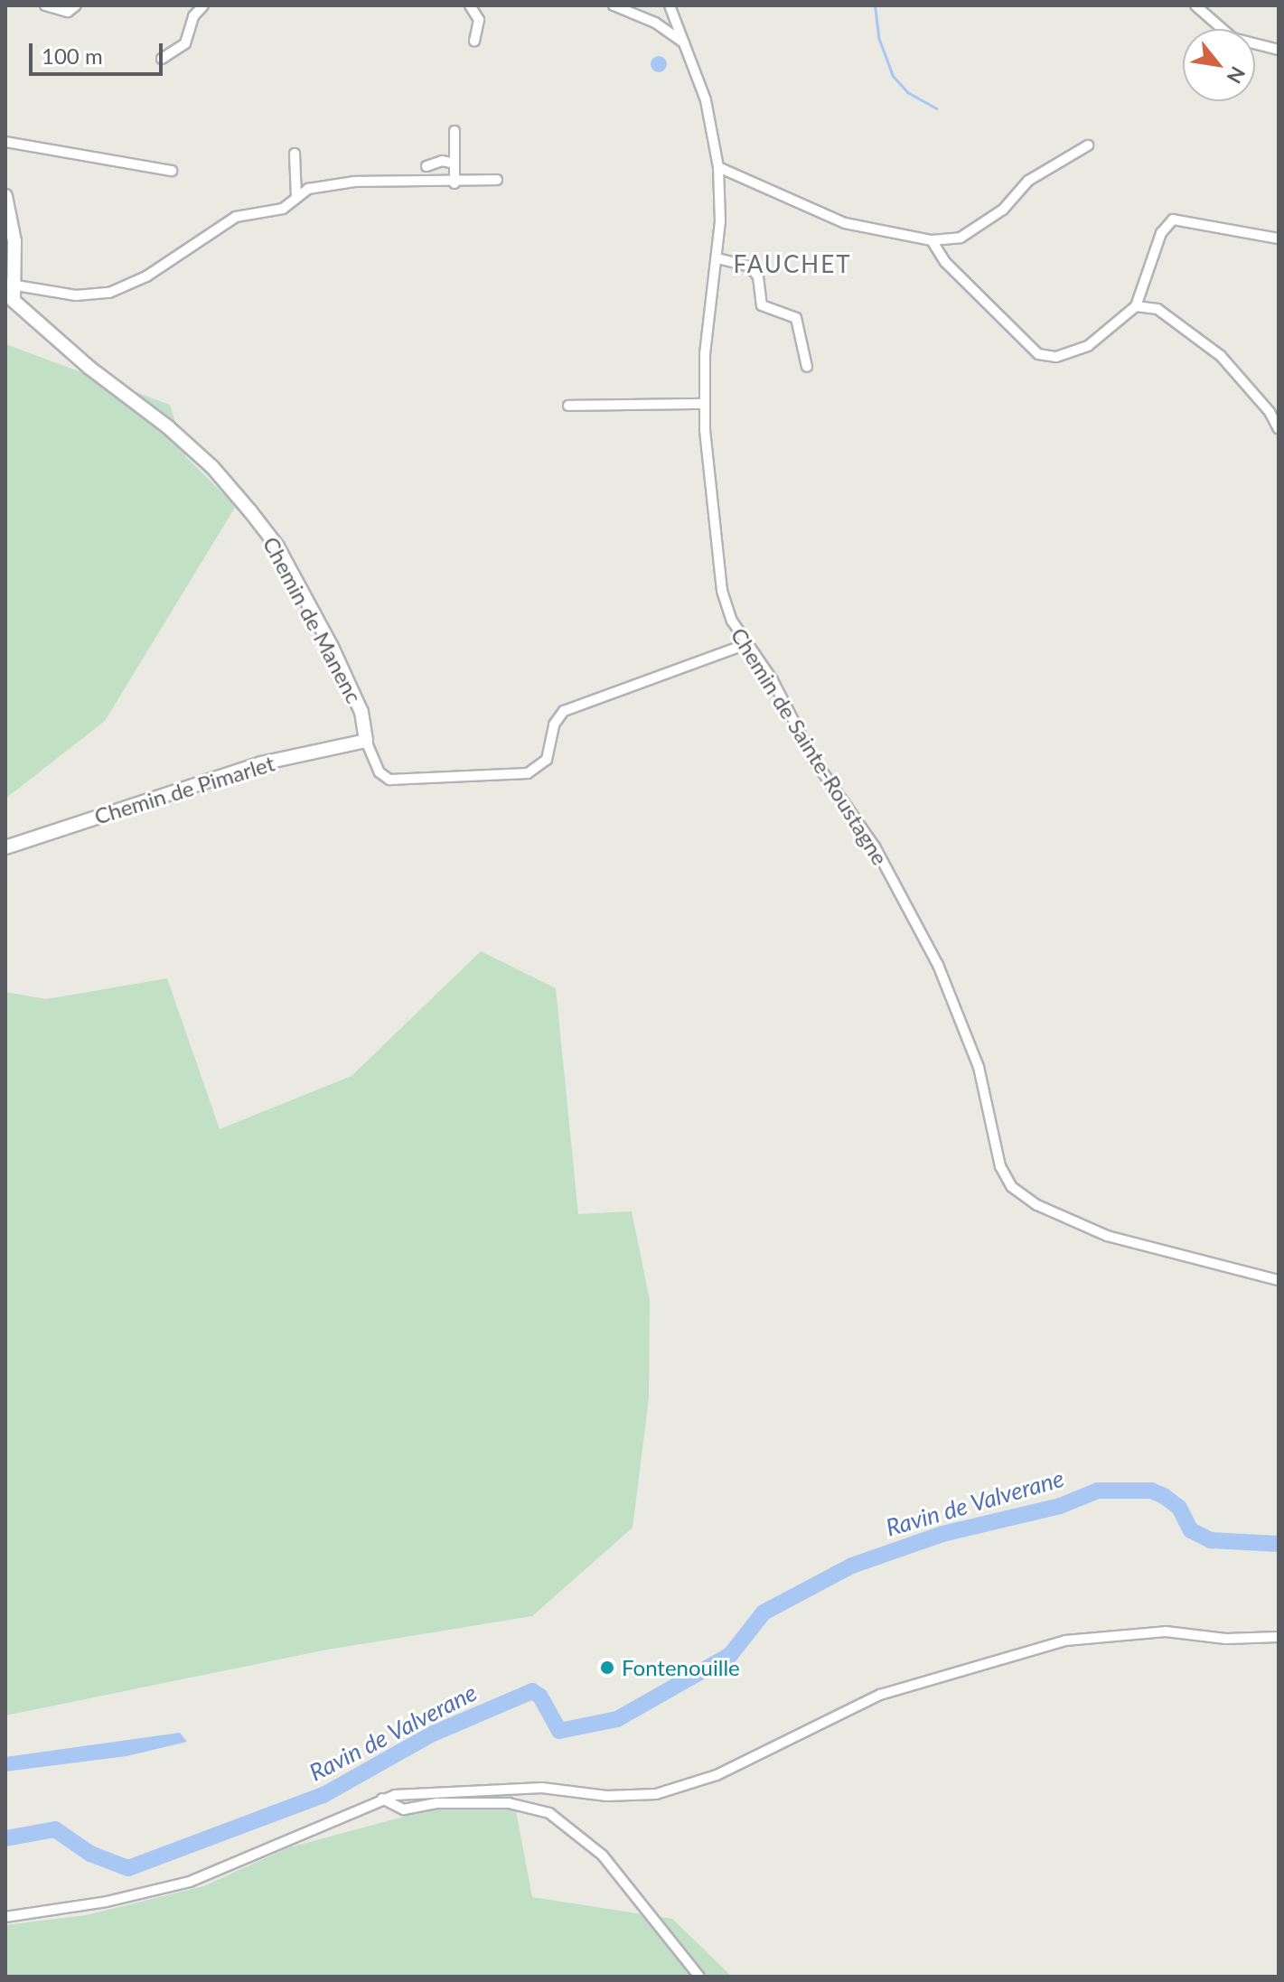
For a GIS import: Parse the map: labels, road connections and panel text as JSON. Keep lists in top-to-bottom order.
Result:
{
  "streets": {
    "street": ["Chemin de Manenc", "Chemin de Sainte-Roustagne", "Chemin de Pimarlet"]
  },
  "crossings": [
    ["Chemin de Manenc", "Chemin de Sainte-Roustagne"],
    ["Chemin de Manenc", "Chemin de Pimarlet"]
  ],
  "districts": ["FAUCHET"],
  "water": ["Ravin de Valverane"],
  "places": ["Fontenouille"],
  "scale_bar": "100 m",
  "north": "bottom right"
}
